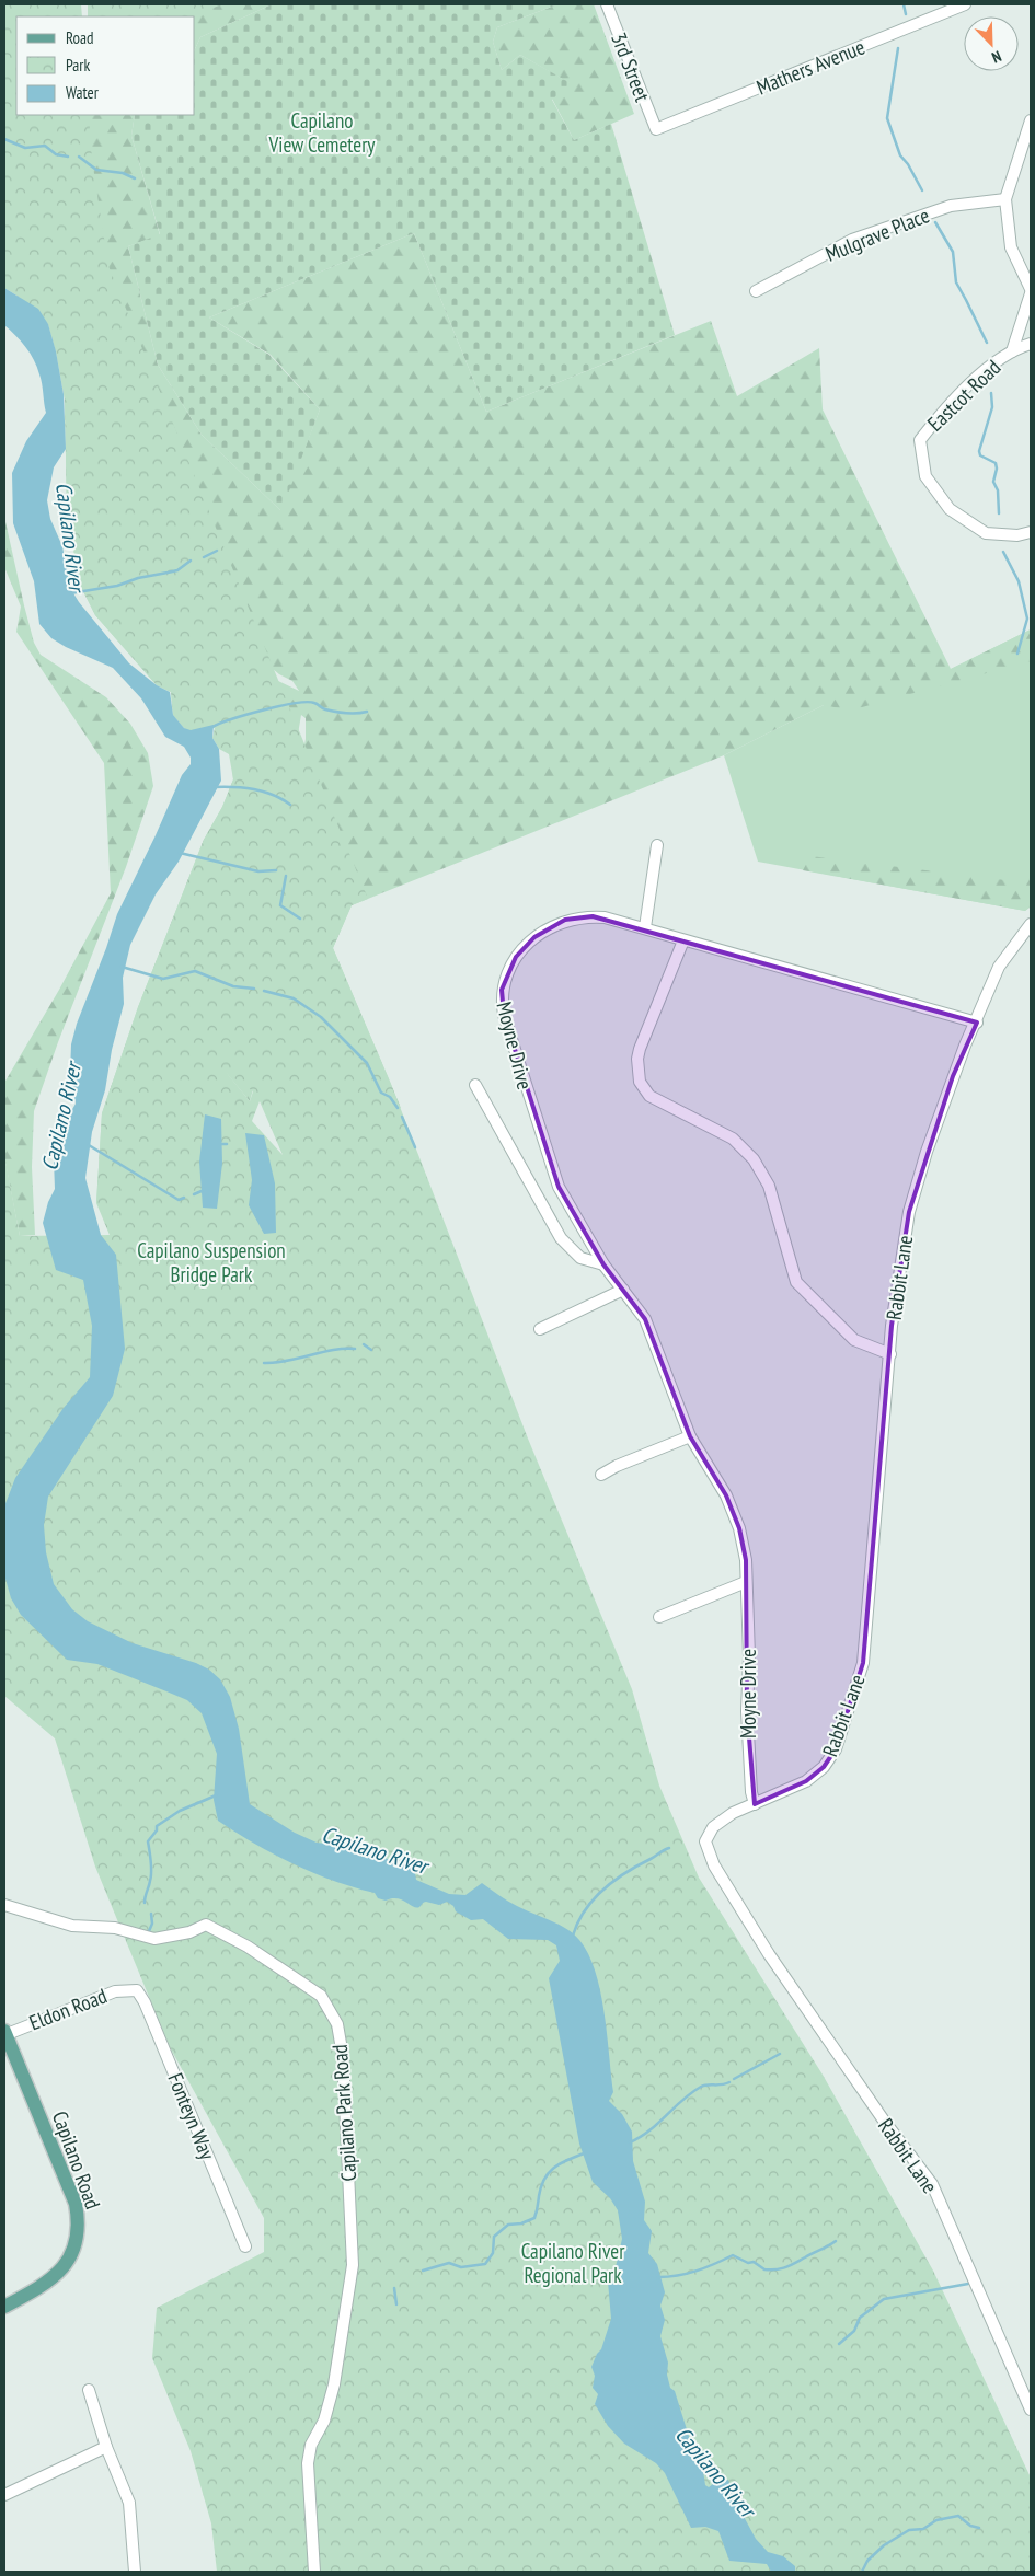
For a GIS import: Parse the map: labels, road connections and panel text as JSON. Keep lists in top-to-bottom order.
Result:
{
  "streets": {
    "main road": ["Capilano Road"],
    "street": [
      "3rd Street",
      "Mathers Avenue",
      "Mulgrave Place",
      "Eastcot Road",
      "Moyne Drive",
      "Rabbit Lane",
      "Eldon Road",
      "Capilano Park Road",
      "Fonteyn Way"
    ]
  },
  "crossings": [
    ["3rd Street", "Mathers Avenue"],
    ["Moyne Drive", "Rabbit Lane"],
    ["Eldon Road", "Fonteyn Way"],
    ["Eldon Road", "Capilano Road"]
  ],
  "water": ["Capilano River"],
  "parks": ["Capilano View Cemetery", "Capilano Suspension Bridge Park", "Capilano River Regional Park"],
  "legend": ["Road", "Park", "Water"],
  "north": "bottom right"
}
